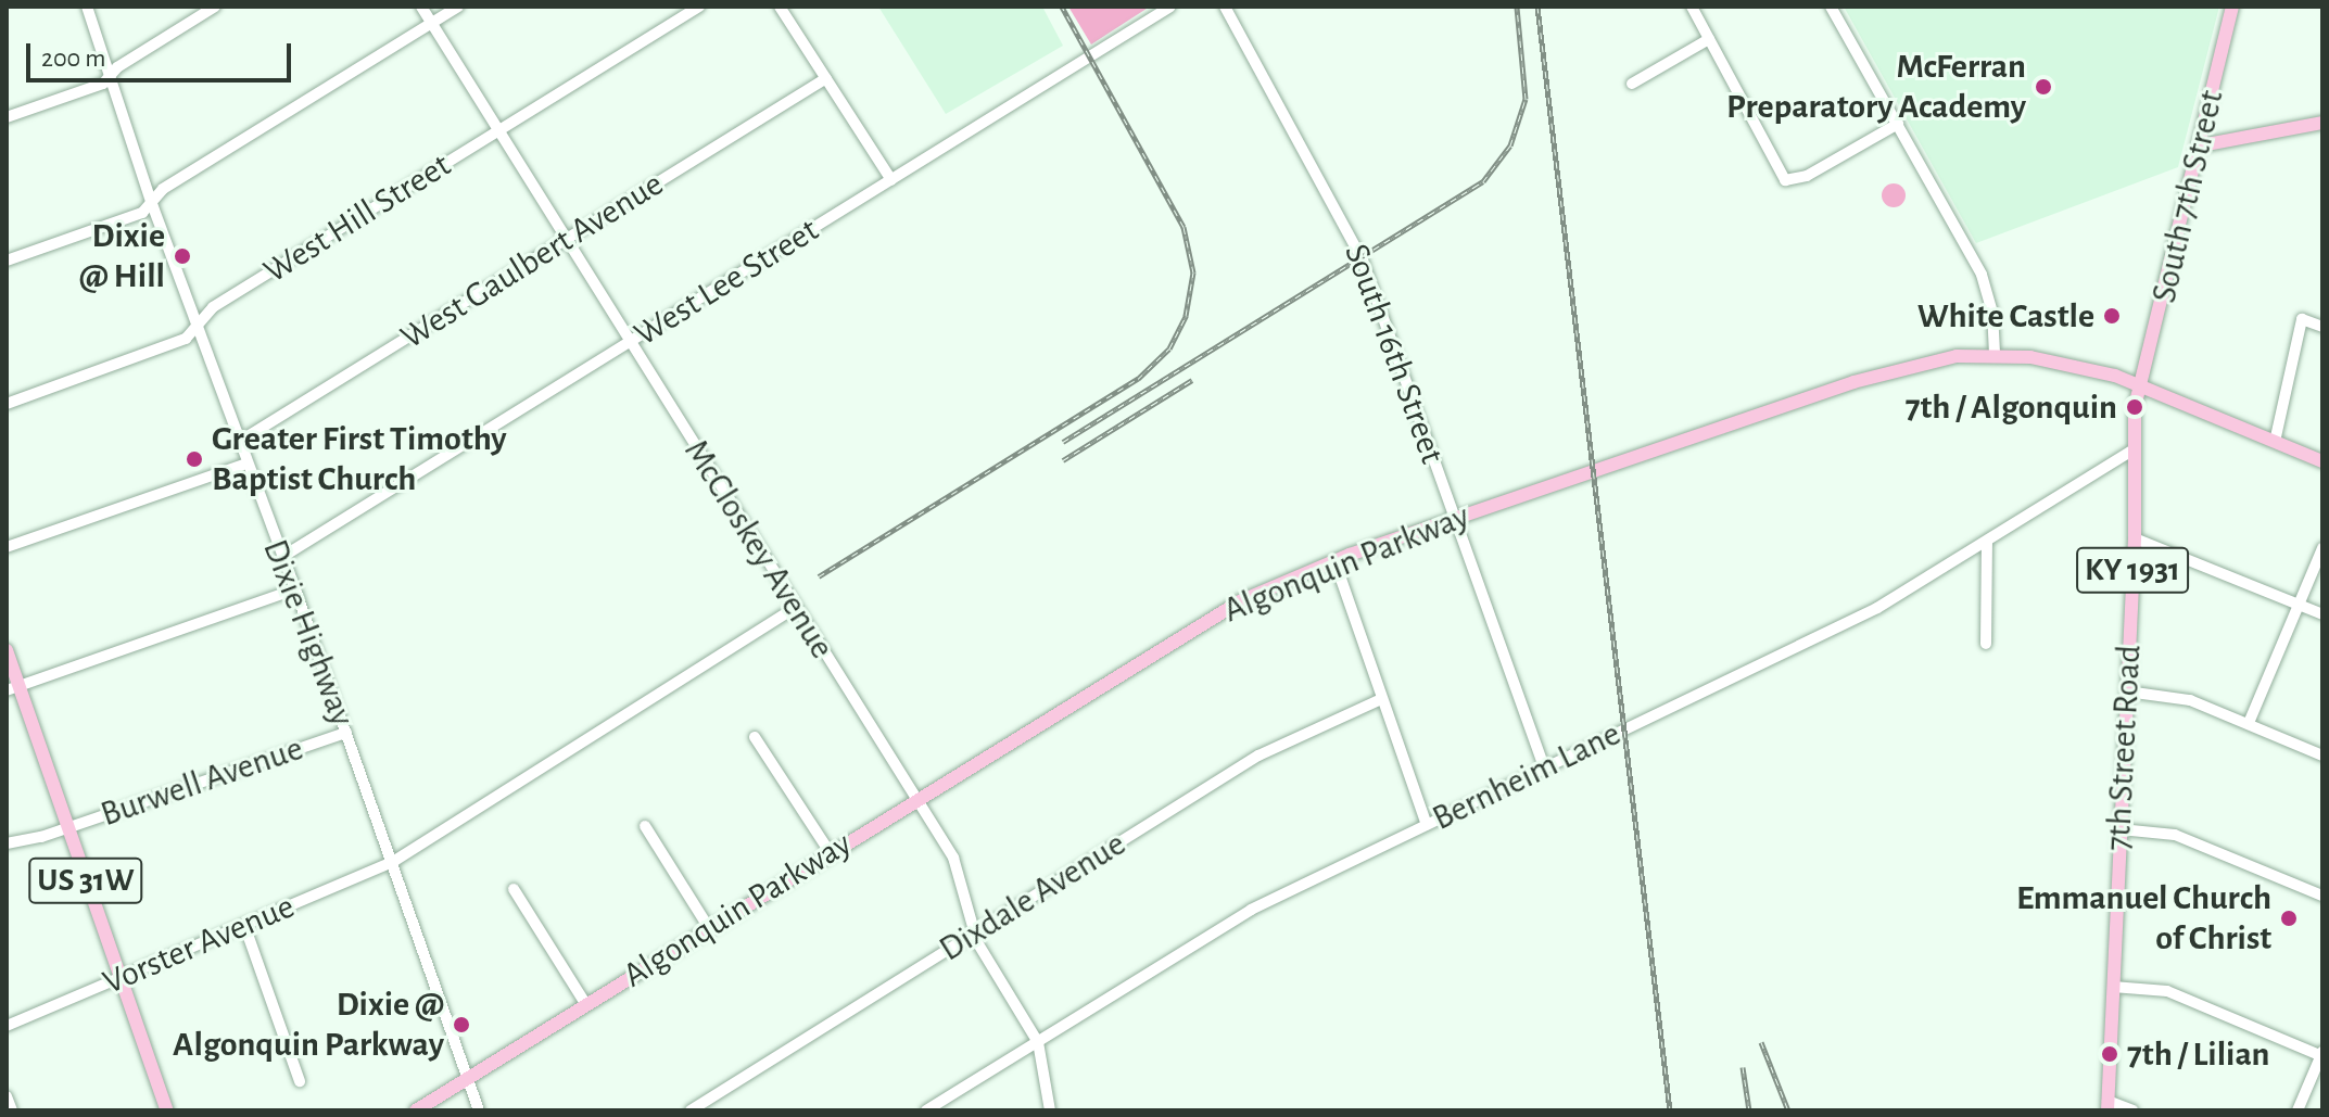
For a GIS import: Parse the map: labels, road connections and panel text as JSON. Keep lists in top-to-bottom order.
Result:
{
  "streets": {
    "main road": [
      "South 7th Street",
      "Algonquin Parkway",
      "KY 1931",
      "7th Street Road",
      "US 31W"
    ],
    "street": [
      "West Hill Street",
      "West Gaulbert Avenue",
      "West Lee Street",
      "South 16th Street",
      "McCloskey Avenue",
      "Dixie Highway",
      "Bernheim Lane",
      "Burwell Avenue",
      "Dixdale Avenue",
      "Vorster Avenue"
    ]
  },
  "crossings": [
    ["South 7th Street", "Algonquin Parkway"],
    ["South 7th Street", "7th Street Road"],
    ["West Hill Street", "McCloskey Avenue"],
    ["West Hill Street", "Dixie Highway"],
    ["West Gaulbert Avenue", "McCloskey Avenue"],
    ["West Gaulbert Avenue", "Dixie Highway"],
    ["West Lee Street", "McCloskey Avenue"],
    ["West Lee Street", "Dixie Highway"],
    ["South 16th Street", "Algonquin Parkway"],
    ["South 16th Street", "Bernheim Lane"],
    ["McCloskey Avenue", "Algonquin Parkway"],
    ["McCloskey Avenue", "Bernheim Lane"],
    ["McCloskey Avenue", "Dixdale Avenue"],
    ["McCloskey Avenue", "Vorster Avenue"],
    ["Algonquin Parkway", "Dixie Highway"],
    ["Algonquin Parkway", "7th Street Road"],
    ["Dixie Highway", "Burwell Avenue"],
    ["Dixie Highway", "Vorster Avenue"],
    ["7th Street Road", "Bernheim Lane"],
    ["Burwell Avenue", "US 31W"],
    ["US 31W", "Vorster Avenue"]
  ],
  "places": [
    "McFerran Preparatory Academy",
    "Dixie @ Hill",
    "White Castle",
    "7th / Algonquin",
    "Greater First Timothy Baptist Church",
    "Emmanuel Church of Christ",
    "Dixie @ Algonquin Parkway",
    "7th / Lilian"
  ],
  "scale_bar": "200 m"
}
